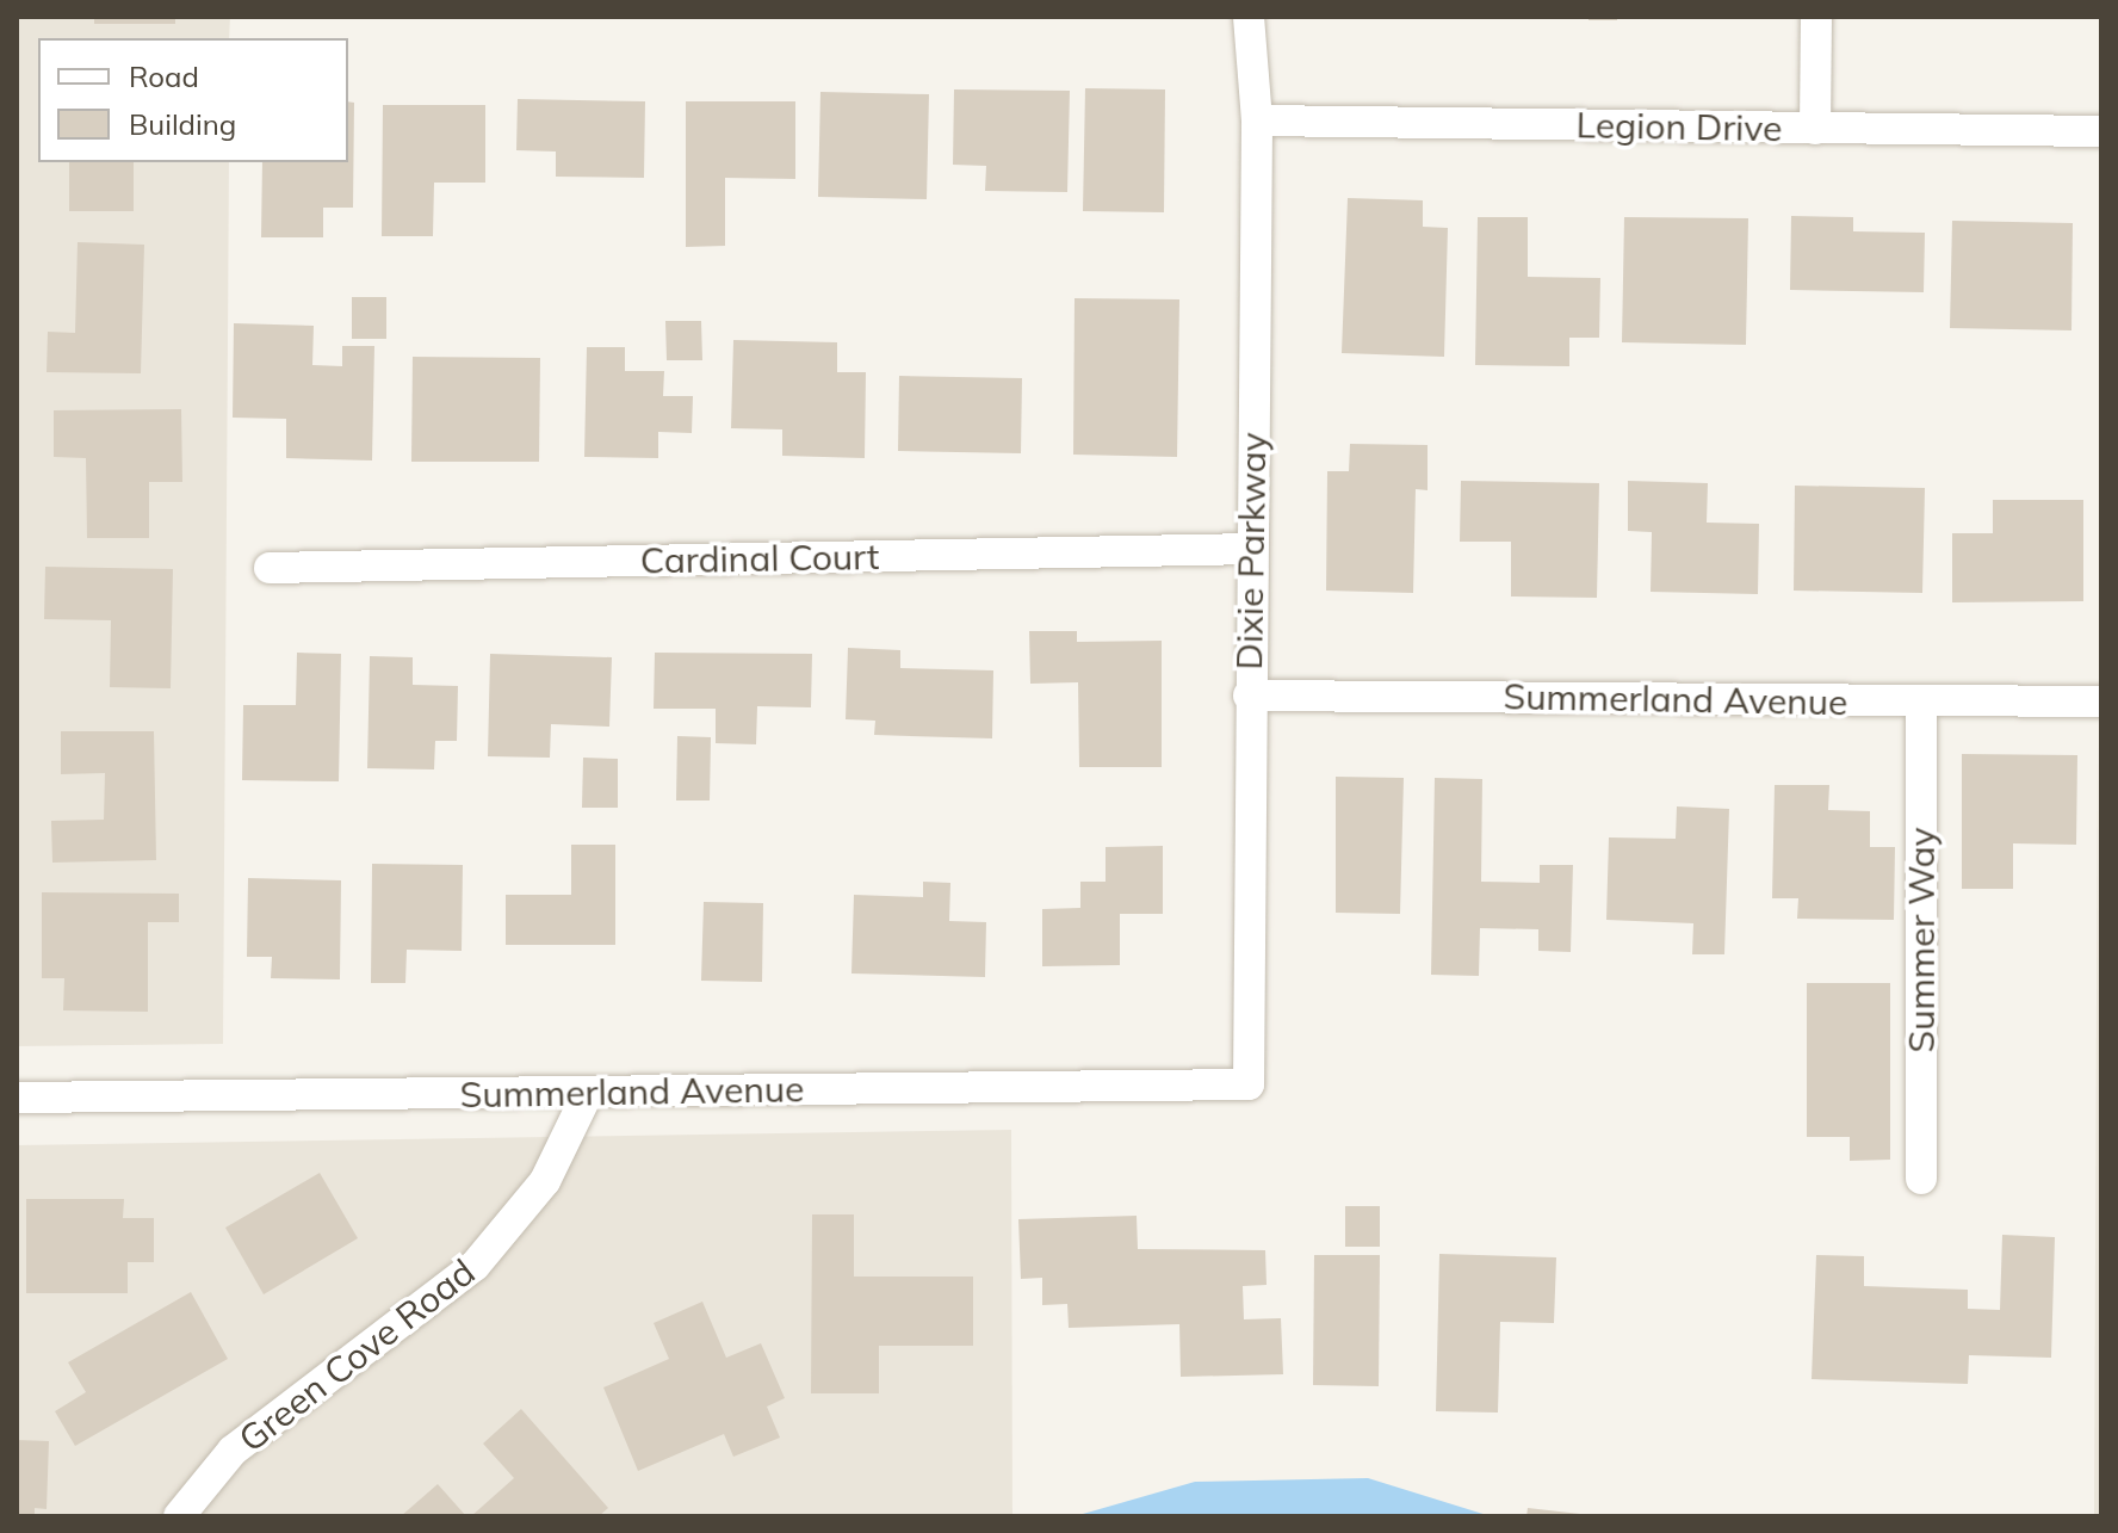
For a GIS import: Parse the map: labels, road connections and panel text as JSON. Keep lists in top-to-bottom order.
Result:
{
  "streets": {
    "street": [
      "Legion Drive",
      "Dixie Parkway",
      "Cardinal Court",
      "Summerland Avenue",
      "Summer Way",
      "Green Cove Road"
    ]
  },
  "crossings": [
    ["Legion Drive", "Dixie Parkway"],
    ["Dixie Parkway", "Cardinal Court"],
    ["Dixie Parkway", "Summerland Avenue"],
    ["Summerland Avenue", "Summer Way"],
    ["Summerland Avenue", "Green Cove Road"]
  ],
  "legend": ["Road", "Building"]
}
